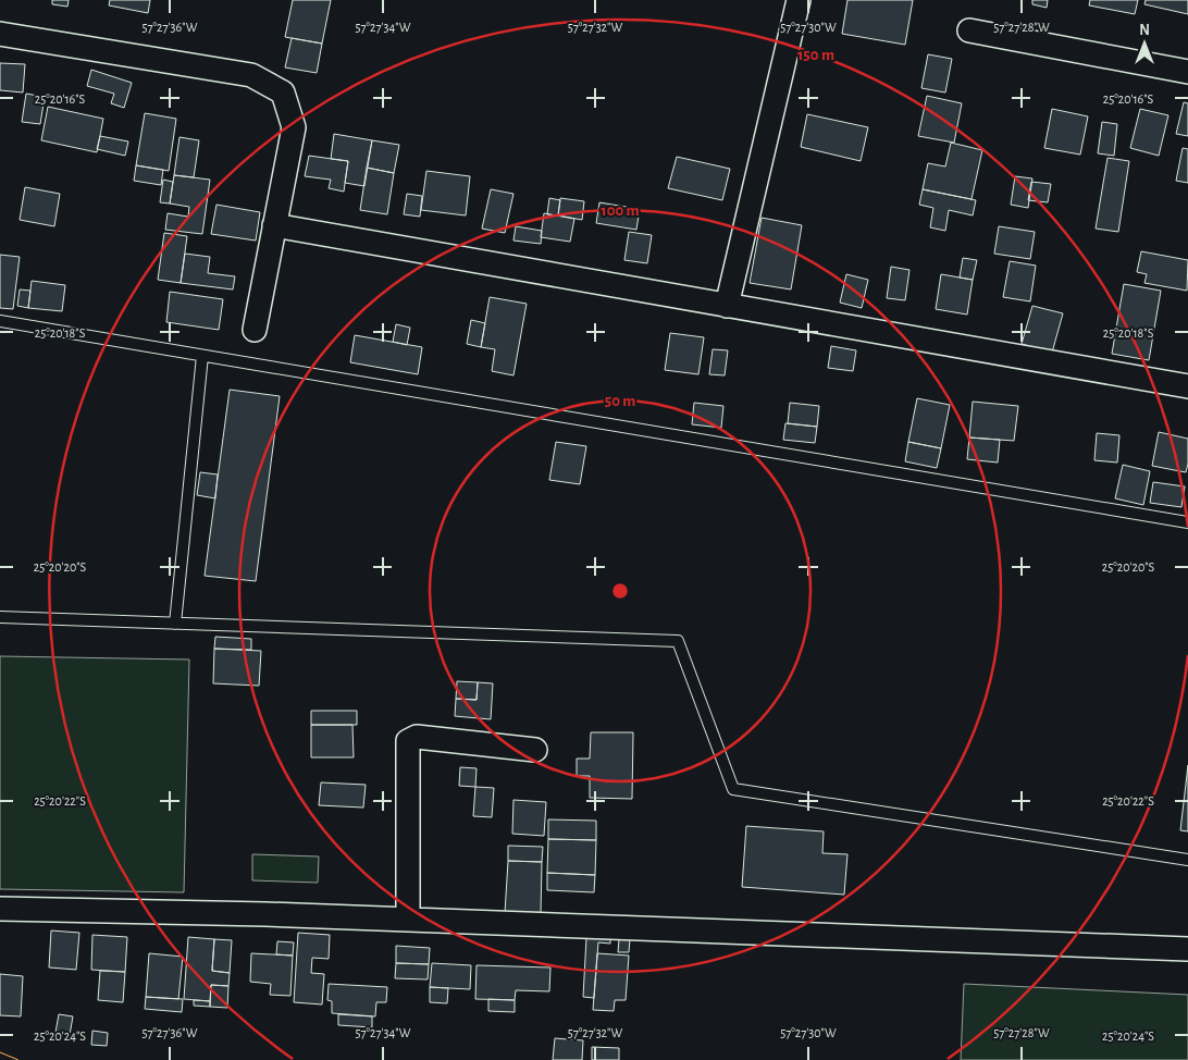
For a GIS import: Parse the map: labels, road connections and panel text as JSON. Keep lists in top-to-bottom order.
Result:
{
  "north": "top",
  "coordinates": [
    "57°27'36\"W",
    "57°27'34\"W",
    "57°27'32\"W",
    "57°27'30\"W",
    "57°27'28\"W",
    "25°20'16\"S",
    "25°20'18\"S",
    "25°20'20\"S",
    "25°20'22\"S",
    "25°20'24\"S"
  ],
  "rings": ["150 m", "100 m", "50 m"]
}
